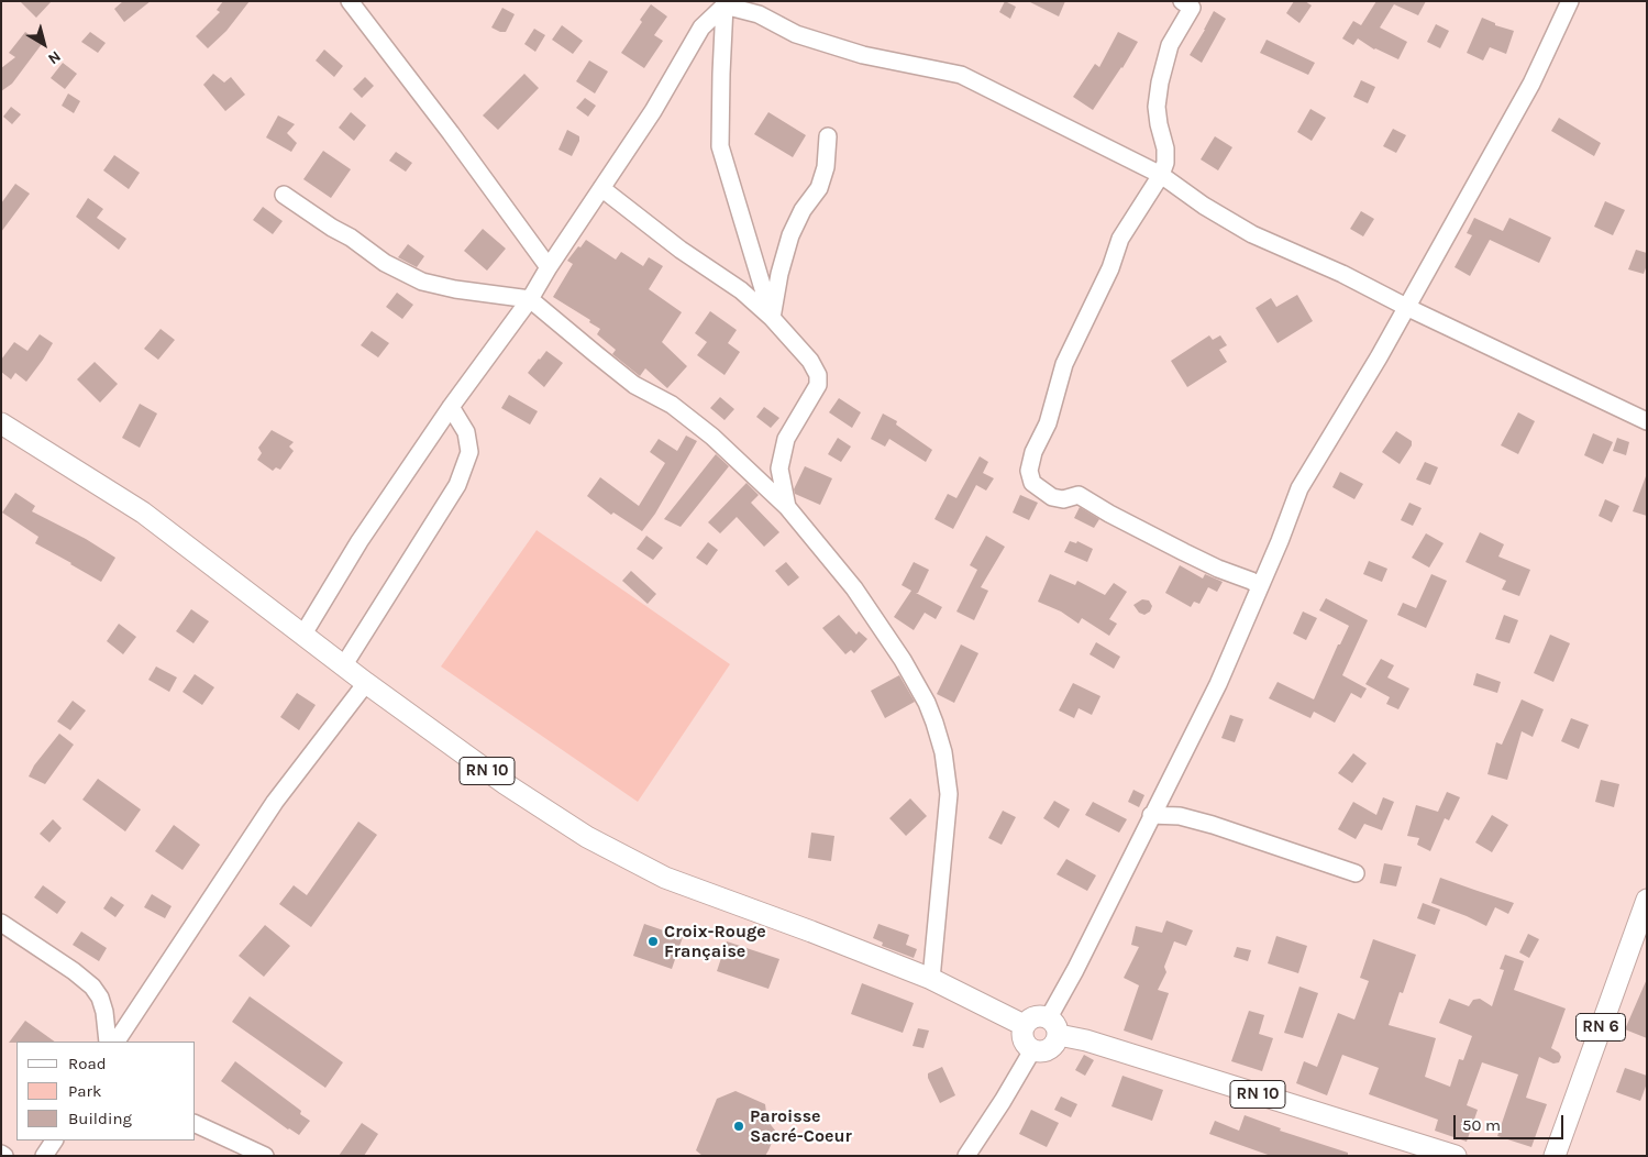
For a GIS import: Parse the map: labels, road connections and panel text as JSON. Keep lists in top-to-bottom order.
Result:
{
  "streets": {
    "main road": ["RN 10", "RN 6"]
  },
  "places": ["Croix-Rouge Française", "Paroisse Sacré-Coeur"],
  "legend": ["Road", "Park", "Building"],
  "scale_bar": "50 m",
  "north": "bottom right"
}
